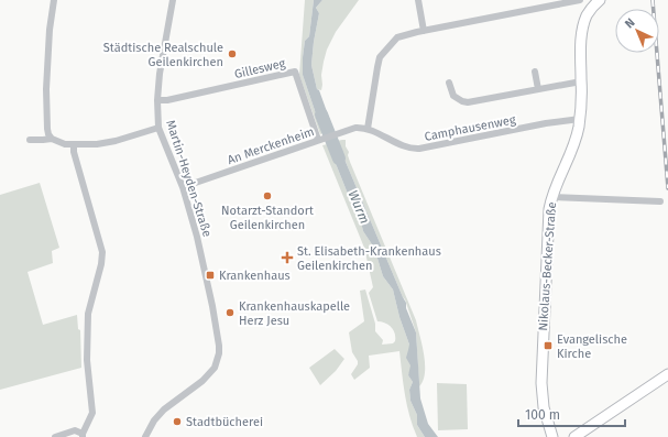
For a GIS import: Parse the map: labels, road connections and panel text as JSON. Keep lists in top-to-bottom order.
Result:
{
  "streets": {
    "main road": ["Nikolaus-Becker-Straße"],
    "street": [
      "Gillesweg",
      "Camphausenweg",
      "An Merckenheim",
      "Martin-Heyden-Straße"
    ]
  },
  "crossings": [
    ["Gillesweg", "An Merckenheim"],
    ["Gillesweg", "Martin-Heyden-Straße"],
    ["Camphausenweg", "An Merckenheim"],
    ["Camphausenweg", "Nikolaus-Becker-Straße"],
    ["An Merckenheim", "Martin-Heyden-Straße"]
  ],
  "water": ["Wurm"],
  "places": {
    "other": [
      "Städtische Realschule Geilenkirchen",
      "Notarzt-Standort Geilenkirchen",
      "Krankenhauskapelle Herz Jesu",
      "Stadtbücherei"
    ],
    "health": ["St. Elisabeth-Krankenhaus Geilenkirchen"],
    "transit": ["Krankenhaus", "Evangelische Kirche"]
  },
  "scale_bar": "100 m",
  "north": "top left"
}
